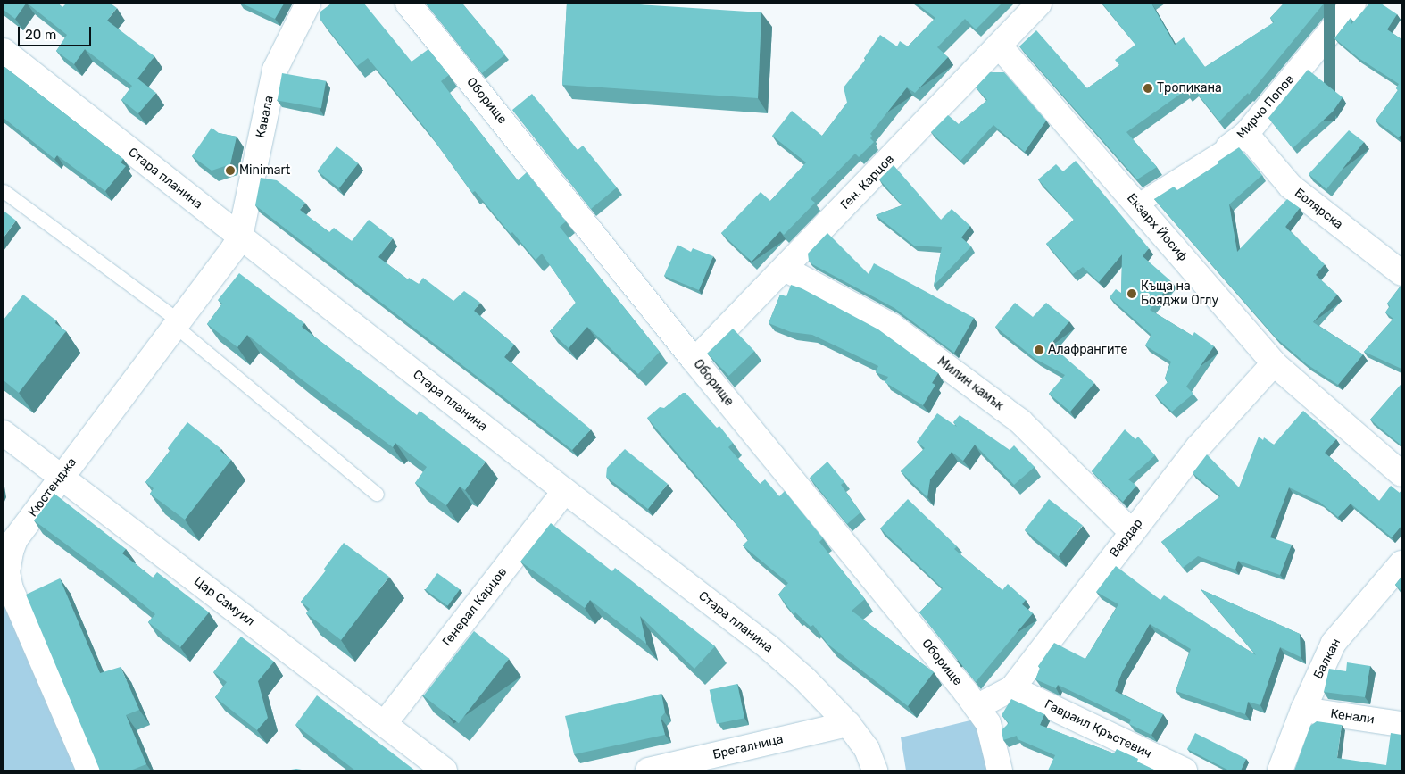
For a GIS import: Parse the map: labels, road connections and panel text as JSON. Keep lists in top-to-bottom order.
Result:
{
  "streets": {
    "street": [
      "Оборище",
      "Мирчо Попов",
      "Кавала",
      "Стара планина",
      "Ген. Карцов",
      "Болярска",
      "Екзарх Йосиф",
      "Милин камък",
      "Кюстенджа",
      "Вардар",
      "Цар Самуил",
      "Генерал Карцов",
      "Балкан",
      "Кенали",
      "Гавраил Кръстевич",
      "Брегалница"
    ]
  },
  "crossings": [
    ["Оборище", "Ген. Карцов"],
    ["Оборище", "Вардар"],
    ["Мирчо Попов", "Болярска"],
    ["Мирчо Попов", "Екзарх Йосиф"],
    ["Кавала", "Стара планина"],
    ["Кавала", "Кюстенджа"],
    ["Стара планина", "Кюстенджа"],
    ["Стара планина", "Генерал Карцов"],
    ["Стара планина", "Брегалница"],
    ["Ген. Карцов", "Екзарх Йосиф"],
    ["Ген. Карцов", "Милин камък"],
    ["Екзарх Йосиф", "Вардар"],
    ["Милин камък", "Вардар"],
    ["Кюстенджа", "Цар Самуил"],
    ["Вардар", "Гавраил Кръстевич"],
    ["Цар Самуил", "Генерал Карцов"],
    ["Балкан", "Кенали"]
  ],
  "places": [
    "Тропикана",
    "Minimart",
    "Къща на Бояджи Оглу",
    "Алафрангите"
  ],
  "scale_bar": "20 m"
}
